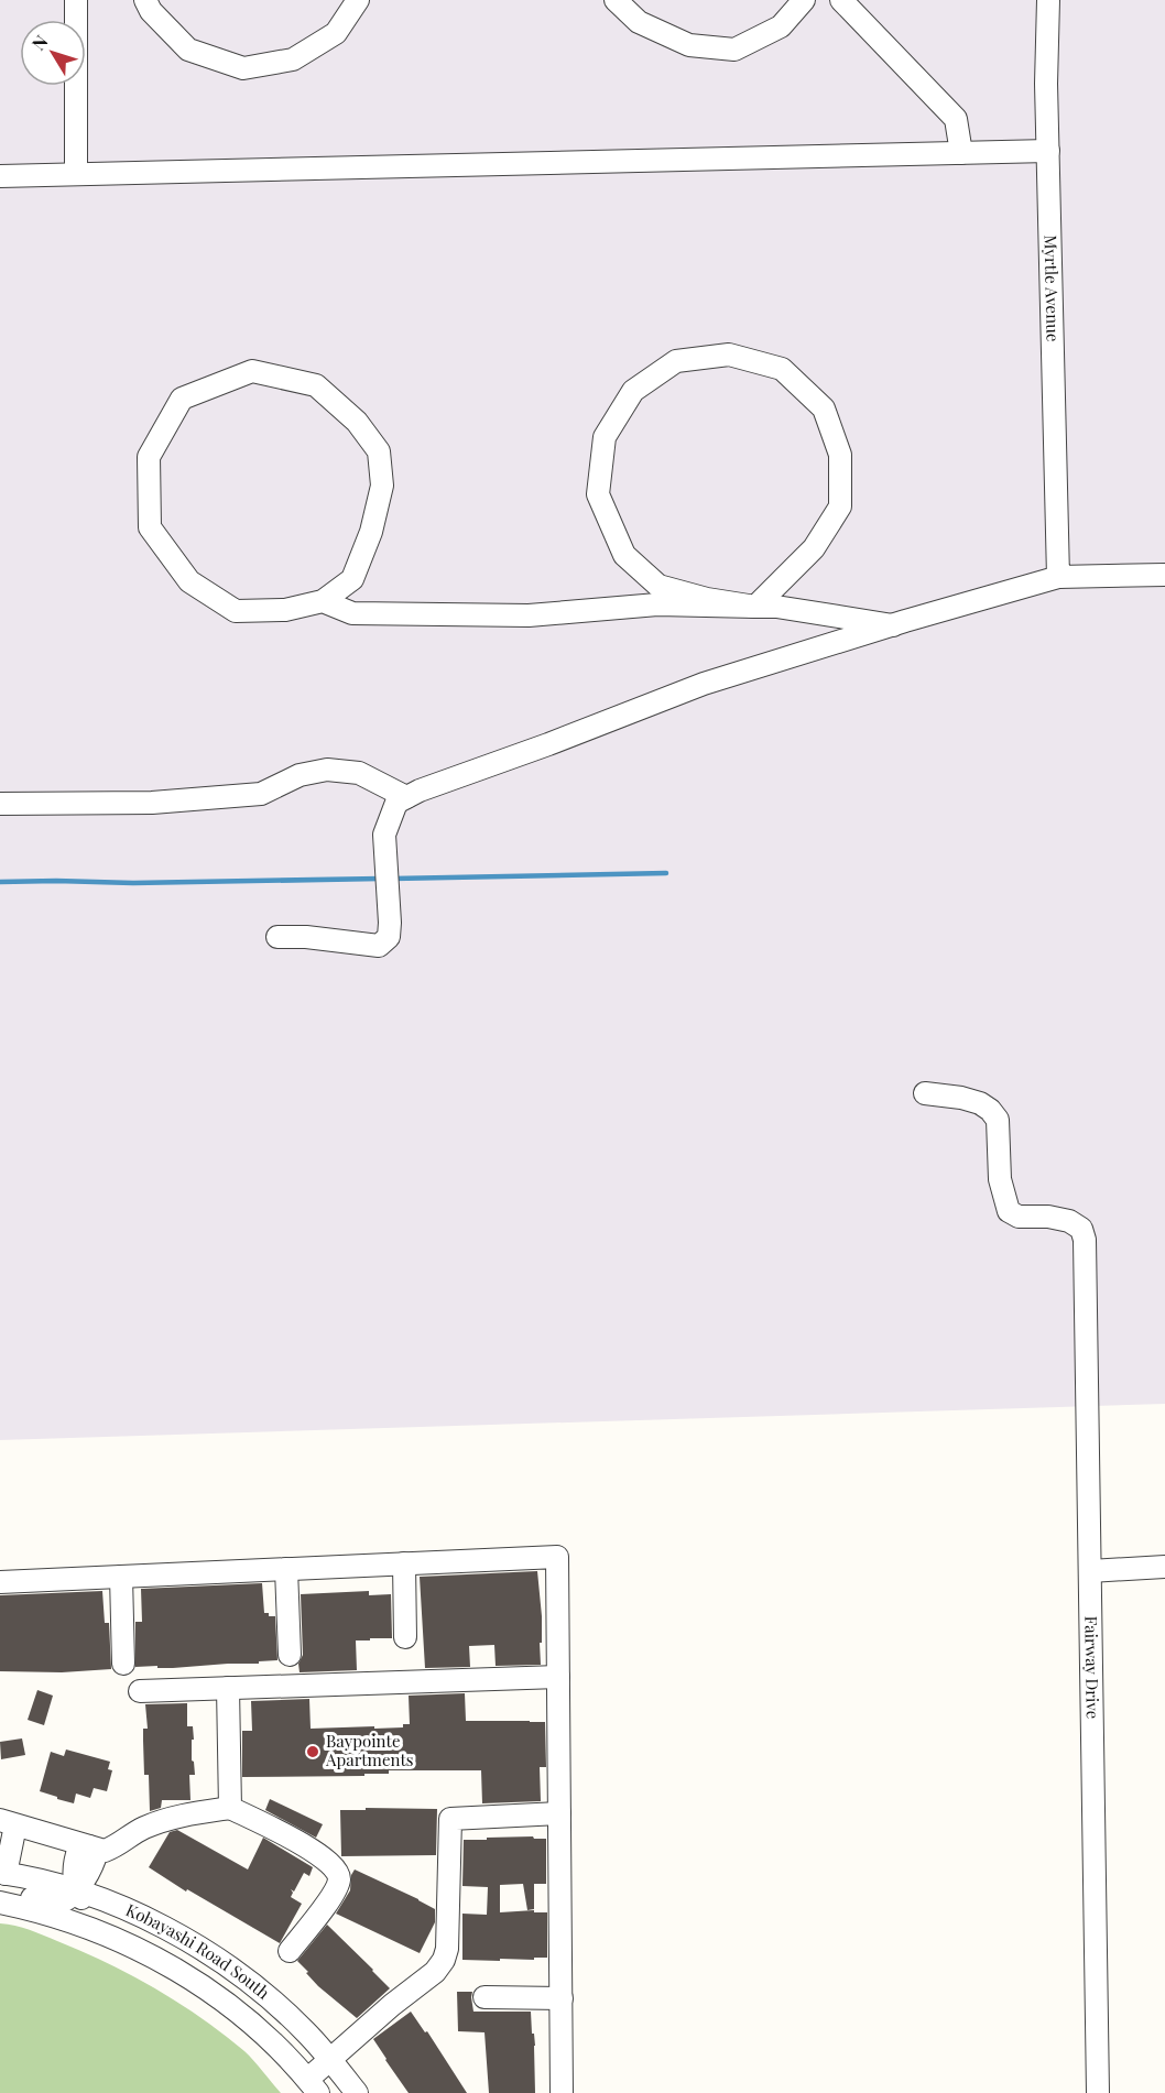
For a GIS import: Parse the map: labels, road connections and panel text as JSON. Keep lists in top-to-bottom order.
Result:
{
  "streets": {
    "street": ["Myrtle Avenue", "Fairway Drive", "Kobayashi Road South"]
  },
  "places": ["Baypointe Apartments"],
  "north": "top left"
}
